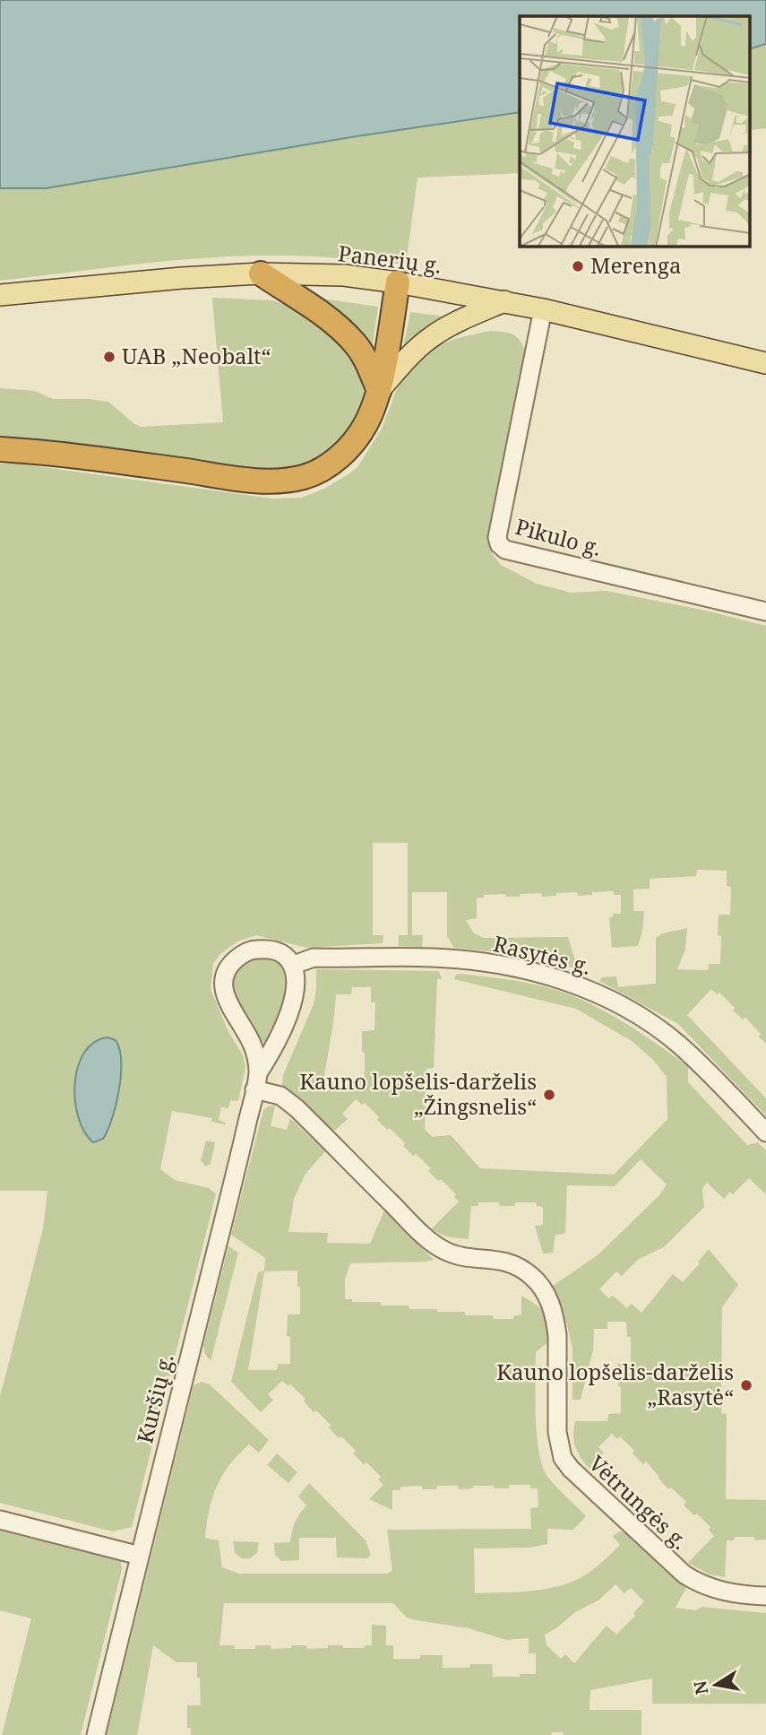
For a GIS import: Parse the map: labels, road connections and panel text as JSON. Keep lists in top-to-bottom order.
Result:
{
  "streets": {
    "main road": ["Panerių g."],
    "street": [
      "Pikulo g.",
      "Rasytės g.",
      "Kuršių g.",
      "Vėtrungės g."
    ]
  },
  "crossings": [
    ["Panerių g.", "Pikulo g."],
    ["Rasytės g.", "Kuršių g."],
    ["Kuršių g.", "Vėtrungės g."]
  ],
  "places": [
    "Merenga",
    "UAB „Neobalt“",
    "Kauno lopšelis-darželis „Žingsnelis“",
    "Kauno lopšelis-darželis „Rasytė“"
  ],
  "north": "left"
}
